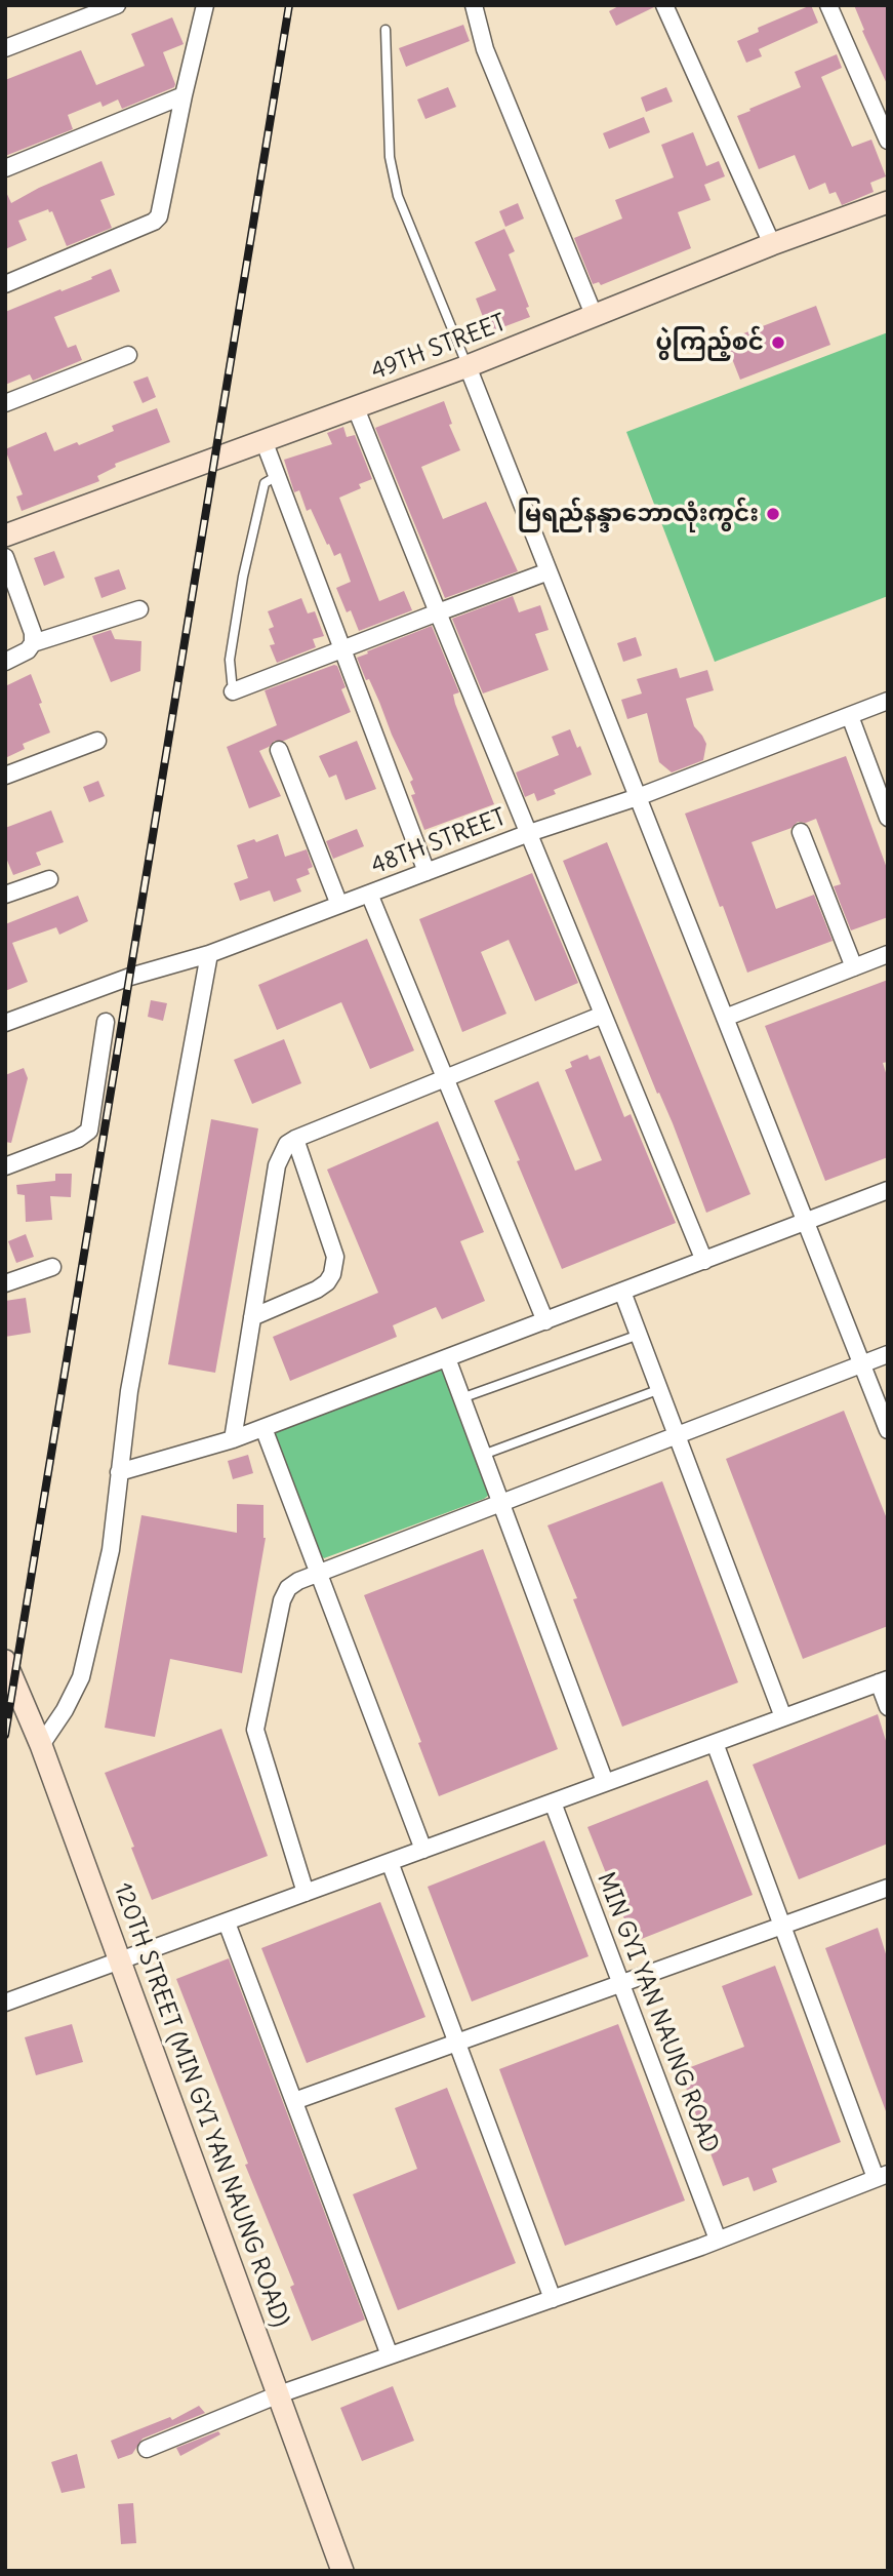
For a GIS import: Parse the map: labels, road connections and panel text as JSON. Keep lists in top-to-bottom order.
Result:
{
  "streets": {
    "street": [
      "49TH STREET",
      "48TH STREET",
      "MIN GYI YAN NAUNG ROAD",
      "120TH STREET (MIN GYI YAN NAUNG ROAD)"
    ]
  },
  "places": ["ပွဲကြည့်စင်", "မြရည်နန္ဒာဘောလုံးကွင်း"]
}
